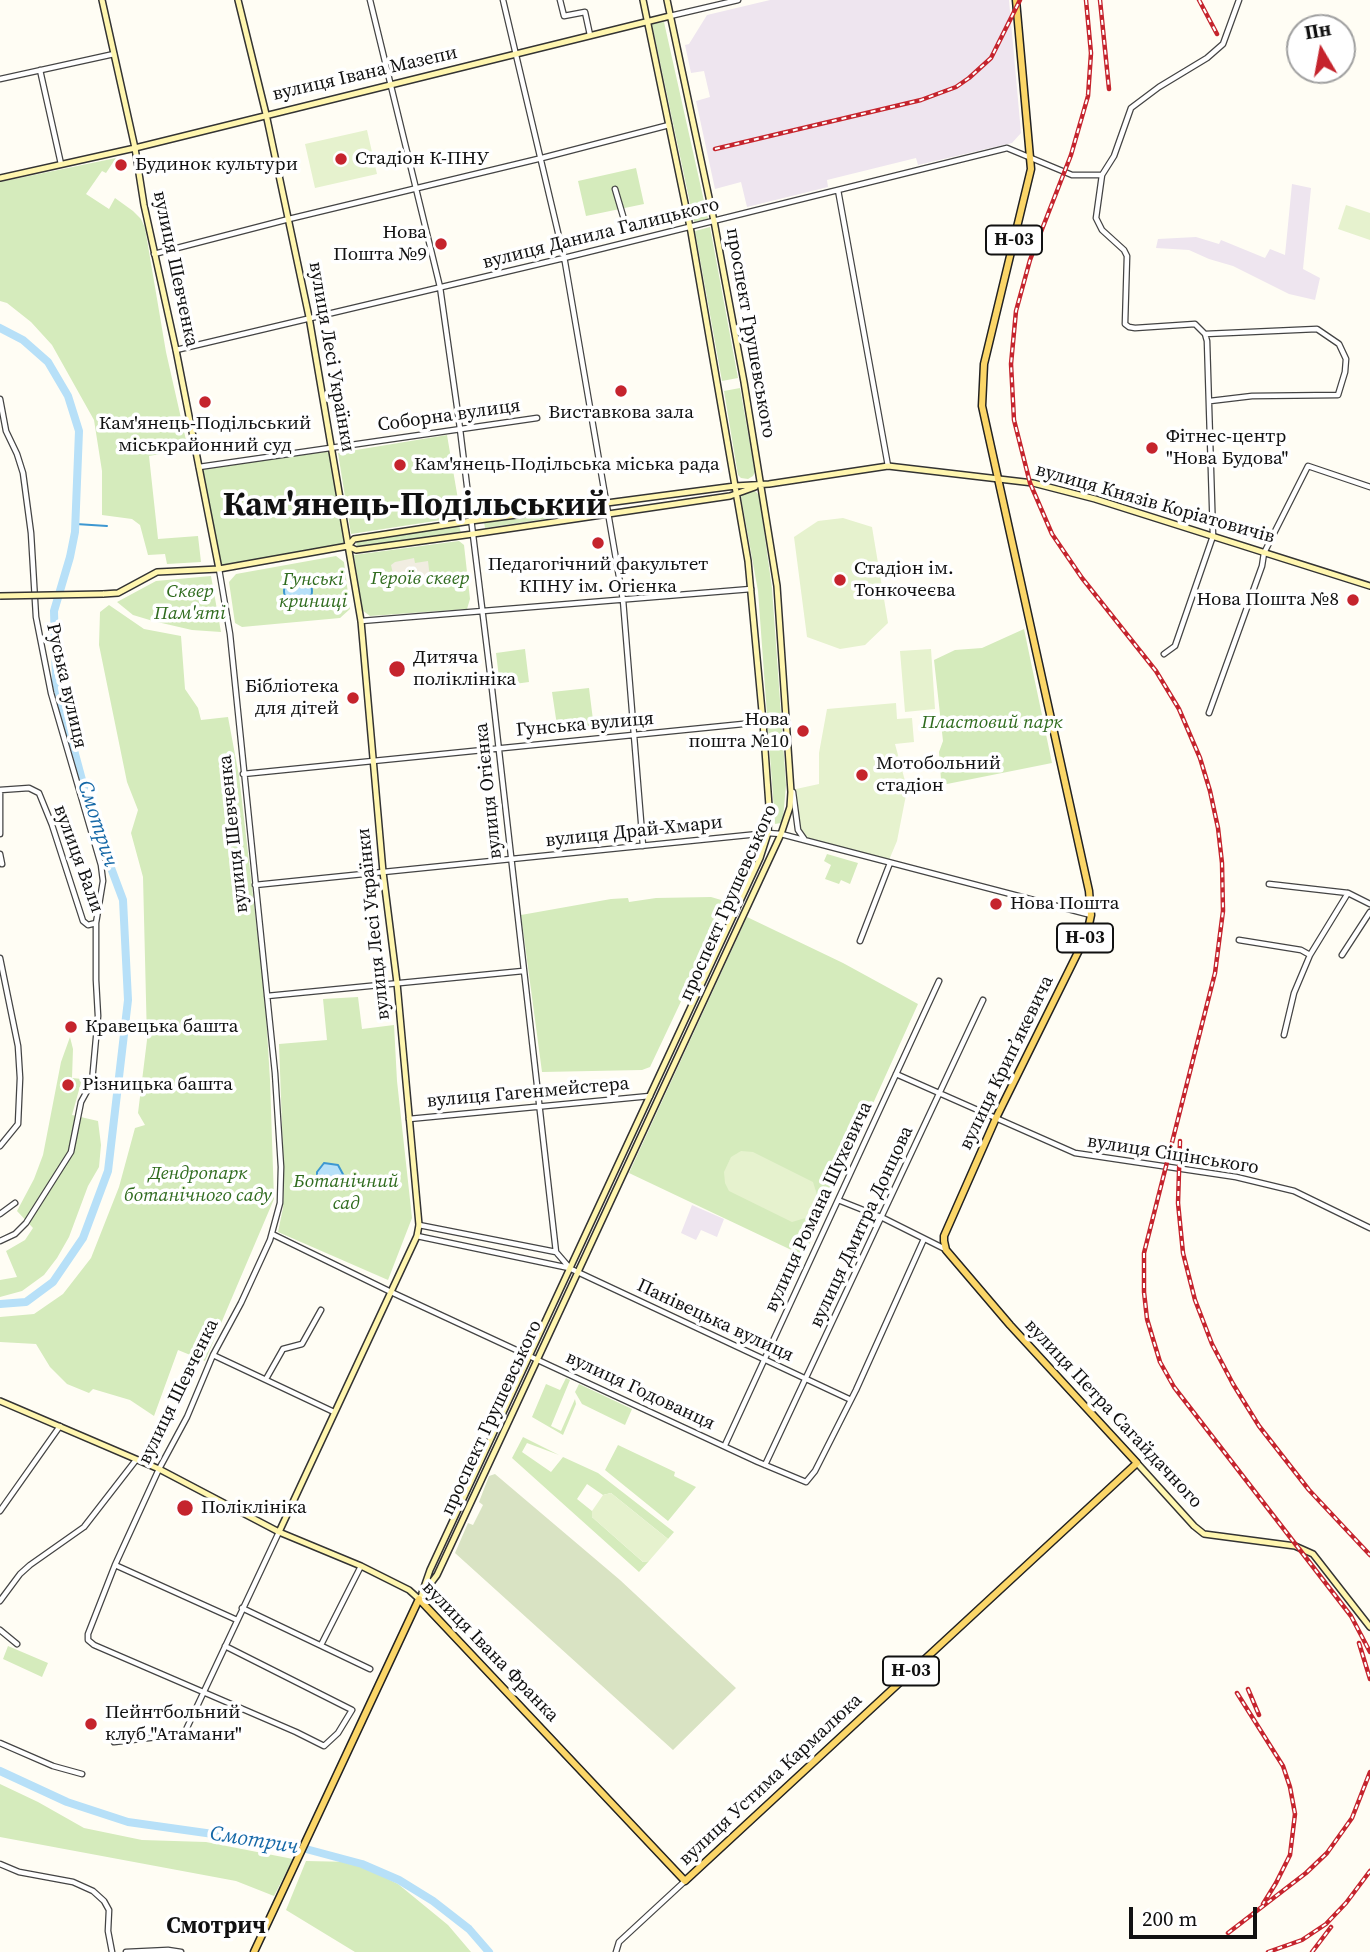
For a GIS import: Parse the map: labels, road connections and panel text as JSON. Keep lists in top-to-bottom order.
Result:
{
  "streets": {
    "main road": [
      "вулиця Івана Мазепи",
      "Н-03",
      "вулиця Шевченка",
      "проспект Грушевського",
      "вулиця Лесі Українки",
      "вулиця Князів Коріатовичів",
      "вулиця Крипʼякевича",
      "вулиця Петра Сагайдачного",
      "вулиця Івана Франка",
      "вулиця Устима Кармалюка"
    ],
    "street": [
      "вулиця Данила Галицького",
      "Соборна вулиця",
      "Руська вулиця",
      "Гунська вулиця",
      "вулиця Огієнка",
      "вулиця Драй-Хмари",
      "вулиця Вали",
      "вулиця Гагенмейстера",
      "вулиця Сіцінського",
      "вулиця Романа Шухевича",
      "вулиця Дмитра Донцова",
      "Панівецька вулиця",
      "вулиця Годованця"
    ]
  },
  "crossings": [
    ["вулиця Івана Мазепи", "вулиця Шевченка"],
    ["вулиця Івана Мазепи", "проспект Грушевського"],
    ["вулиця Івана Мазепи", "вулиця Лесі Українки"],
    ["вулиця Івана Мазепи", "вулиця Огієнка"],
    ["вулиця Данила Галицького", "Н-03"],
    ["вулиця Данила Галицького", "вулиця Шевченка"],
    ["вулиця Данила Галицького", "проспект Грушевського"],
    ["вулиця Данила Галицького", "вулиця Лесі Українки"],
    ["вулиця Данила Галицького", "вулиця Огієнка"],
    ["Н-03", "вулиця Князів Коріатовичів"],
    ["Н-03", "вулиця Крипʼякевича"],
    ["вулиця Шевченка", "вулиця Лесі Українки"],
    ["вулиця Шевченка", "Соборна вулиця"],
    ["вулиця Шевченка", "вулиця Князів Коріатовичів"],
    ["вулиця Шевченка", "Гунська вулиця"],
    ["вулиця Шевченка", "вулиця Драй-Хмари"],
    ["вулиця Шевченка", "вулиця Годованця"],
    ["вулиця Шевченка", "вулиця Івана Франка"],
    ["проспект Грушевського", "вулиця Князів Коріатовичів"],
    ["проспект Грушевського", "Гунська вулиця"],
    ["проспект Грушевського", "вулиця Драй-Хмари"],
    ["проспект Грушевського", "вулиця Гагенмейстера"],
    ["проспект Грушевського", "Панівецька вулиця"],
    ["проспект Грушевського", "вулиця Годованця"],
    ["проспект Грушевського", "вулиця Івана Франка"],
    ["вулиця Лесі Українки", "Соборна вулиця"],
    ["вулиця Лесі Українки", "вулиця Князів Коріатовичів"],
    ["вулиця Лесі Українки", "Гунська вулиця"],
    ["вулиця Лесі Українки", "вулиця Драй-Хмари"],
    ["вулиця Лесі Українки", "вулиця Гагенмейстера"],
    ["вулиця Лесі Українки", "Панівецька вулиця"],
    ["вулиця Лесі Українки", "вулиця Годованця"],
    ["вулиця Лесі Українки", "вулиця Івана Франка"],
    ["Соборна вулиця", "вулиця Огієнка"],
    ["вулиця Князів Коріатовичів", "вулиця Огієнка"],
    ["вулиця Князів Коріатовичів", "вулиця Крипʼякевича"],
    ["Руська вулиця", "вулиця Вали"],
    ["Гунська вулиця", "вулиця Огієнка"],
    ["вулиця Огієнка", "вулиця Драй-Хмари"],
    ["вулиця Огієнка", "вулиця Гагенмейстера"],
    ["вулиця Драй-Хмари", "вулиця Крипʼякевича"],
    ["вулиця Крипʼякевича", "вулиця Сіцінського"],
    ["вулиця Крипʼякевича", "вулиця Петра Сагайдачного"],
    ["вулиця Сіцінського", "вулиця Романа Шухевича"],
    ["вулиця Сіцінського", "вулиця Дмитра Донцова"],
    ["вулиця Романа Шухевича", "Панівецька вулиця"],
    ["вулиця Романа Шухевича", "вулиця Годованця"],
    ["вулиця Романа Шухевича", "вулиця Петра Сагайдачного"],
    ["вулиця Дмитра Донцова", "Панівецька вулиця"],
    ["вулиця Дмитра Донцова", "вулиця Годованця"],
    ["вулиця Дмитра Донцова", "вулиця Петра Сагайдачного"],
    ["Панівецька вулиця", "вулиця Годованця"],
    ["вулиця Петра Сагайдачного", "вулиця Устима Кармалюка"],
    ["вулиця Івана Франка", "вулиця Устима Кармалюка"]
  ],
  "districts": ["Кам'янець-Подільський", "Смотрич"],
  "water": ["Смотрич"],
  "parks": [
    "Героїв сквер",
    "Гунські криниці",
    "Сквер Пам'яті",
    "Пластовий парк",
    "Дендропарк ботанічного саду",
    "Ботанічний сад"
  ],
  "places": [
    "Стадіон К-ПНУ",
    "Будинок культури",
    "Нова Пошта №9",
    "Виставкова зала",
    "Кам'янець-Подільський міськрайонний суд",
    "Фітнес-центр \"Нова Будова\"",
    "Кам'янець-Подільська міська рада",
    "Педагогічний факультет КПНУ ім. Огієнка",
    "Стадіон ім. Тонкочеєва",
    "Нова Пошта №8",
    "Дитяча поліклініка",
    "Бібліотека для дітей",
    "Нова пошта №10",
    "Мотобольний стадіон",
    "Нова Пошта",
    "Кравецька башта",
    "Різницька башта",
    "Поліклініка",
    "Пейнтбольний клуб \"Атамани\""
  ],
  "scale_bar": "200 m",
  "north": "top"
}
